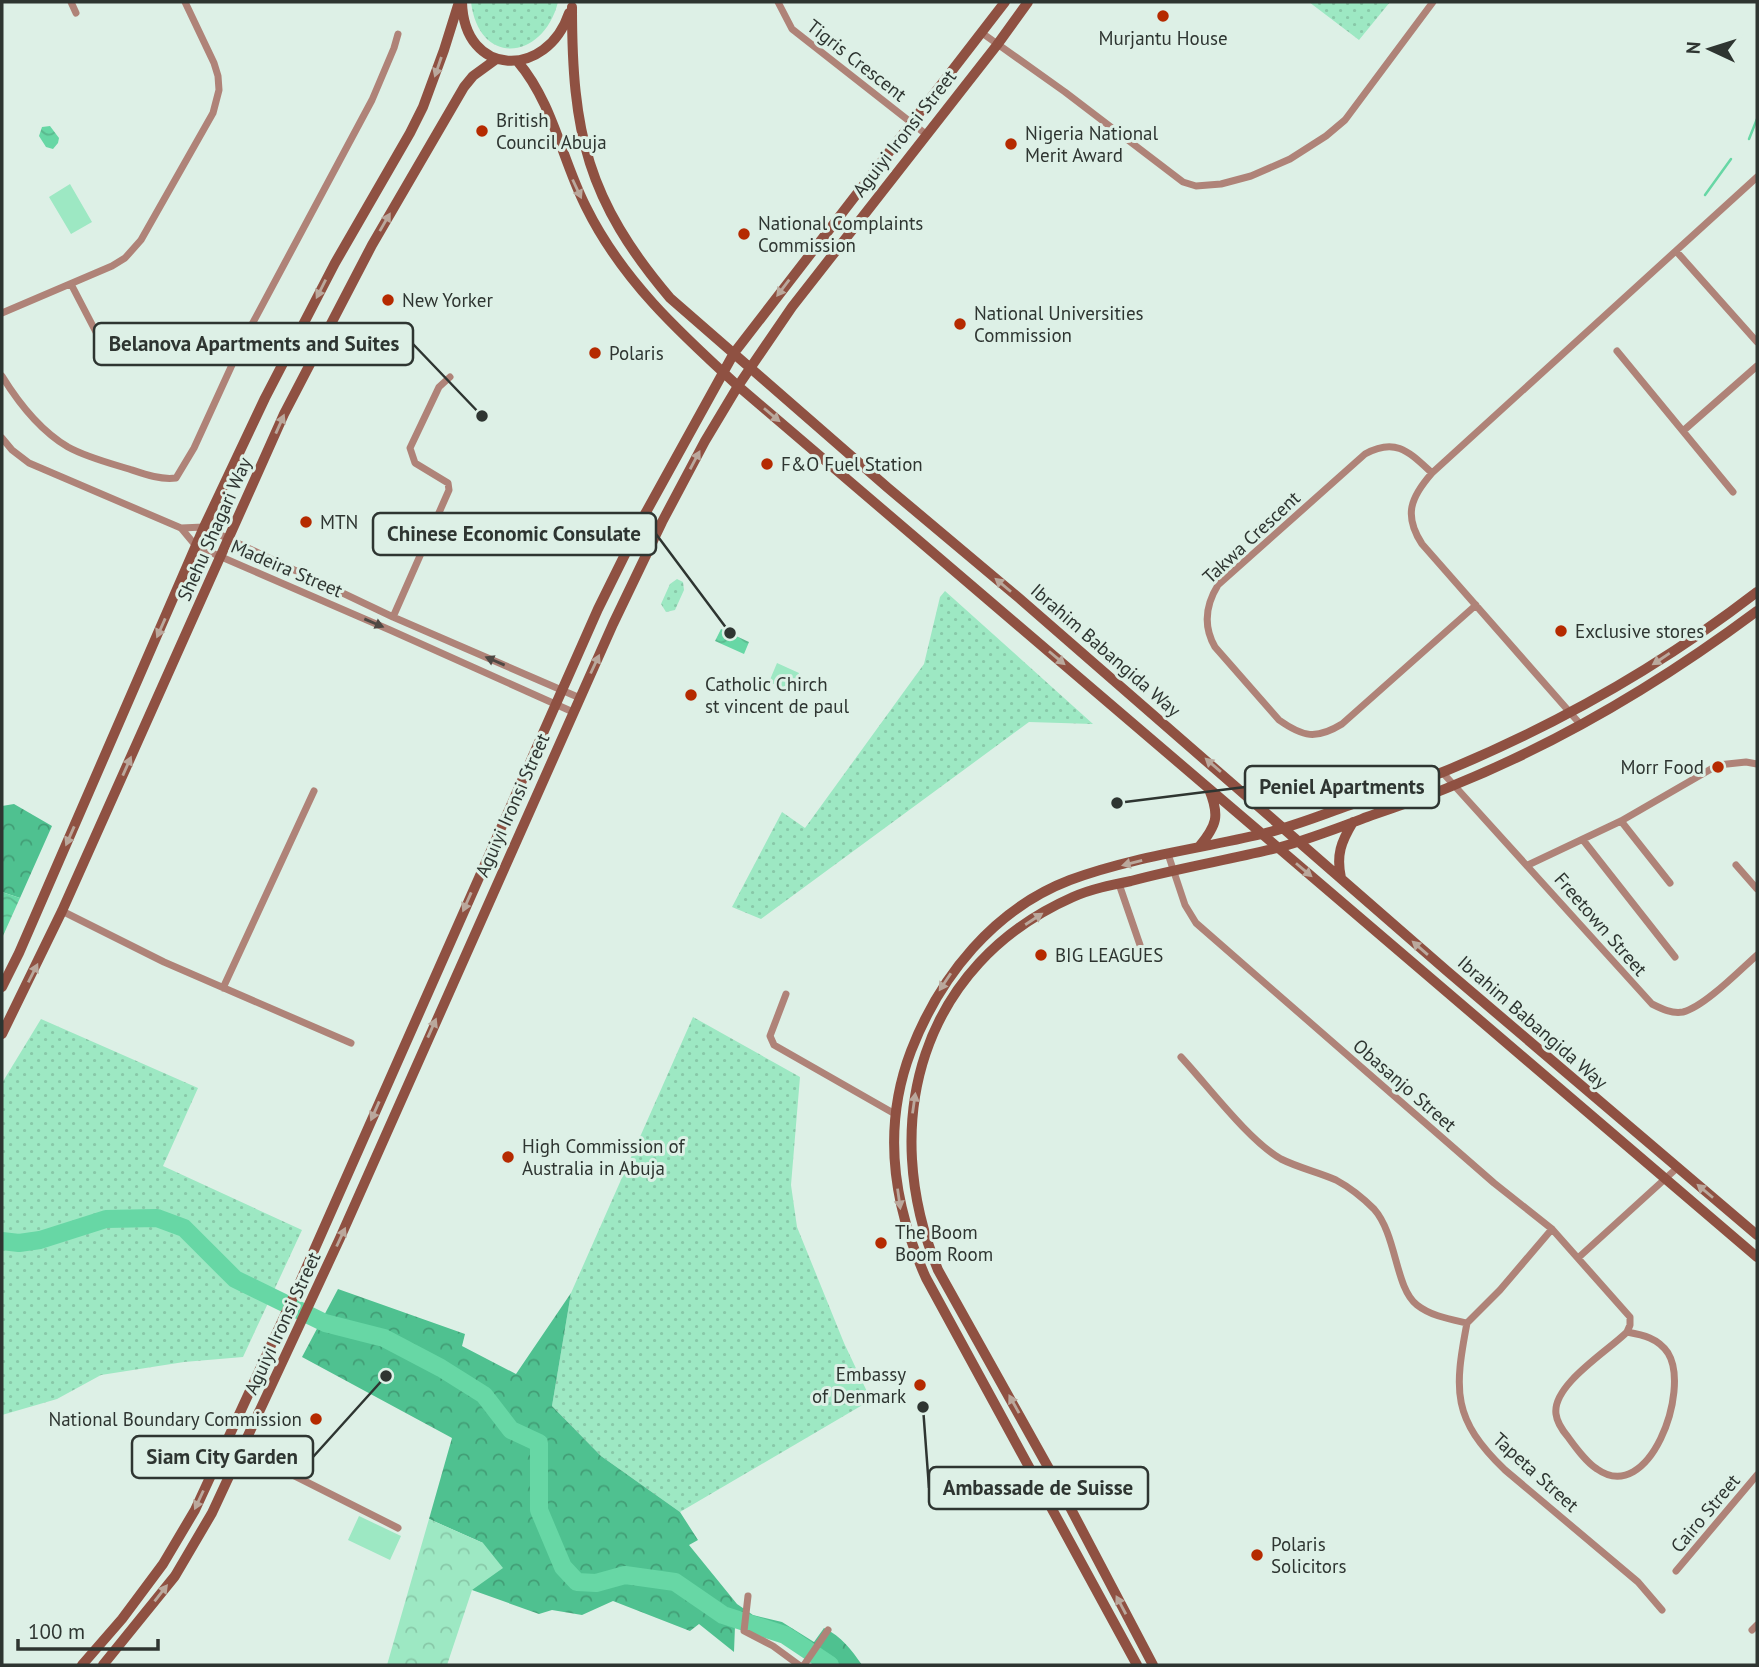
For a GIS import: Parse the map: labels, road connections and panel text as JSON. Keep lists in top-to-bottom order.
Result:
{
  "streets": {
    "main road": ["Aguiyi Ironsi Street", "Shehu Shagari Way", "Ibrahim Babangida Way"],
    "street": [
      "Tigris Crescent",
      "Takwa Crescent",
      "Madeira Street",
      "Freetown Street",
      "Obasanjo Street",
      "Tapeta Street",
      "Cairo Street"
    ]
  },
  "crossings": [
    ["Tigris Crescent", "Aguiyi Ironsi Street"],
    ["Aguiyi Ironsi Street", "Madeira Street"],
    ["Aguiyi Ironsi Street", "Ibrahim Babangida Way"],
    ["Shehu Shagari Way", "Madeira Street"]
  ],
  "places": [
    "Murjantu House",
    "British Council Abuja",
    "Nigeria National Merit Award",
    "National Complaints Commission",
    "New Yorker",
    "National Universities Commission",
    "Polaris",
    "Belanova Apartments and Suites",
    "F&O Fuel Station",
    "MTN",
    "Exclusive stores",
    "Chinese Economic Consulate",
    "Catholic Chirch st vincent de paul",
    "Morr Food",
    "Peniel Apartments",
    "BIG LEAGUES",
    "High Commission of Australia in Abuja",
    "The Boom Boom Room",
    "Siam City Garden",
    "Embassy of Denmark",
    "Ambassade de Suisse",
    "National Boundary Commission",
    "Polaris Solicitors"
  ],
  "scale_bar": "100 m",
  "north": "left"
}
